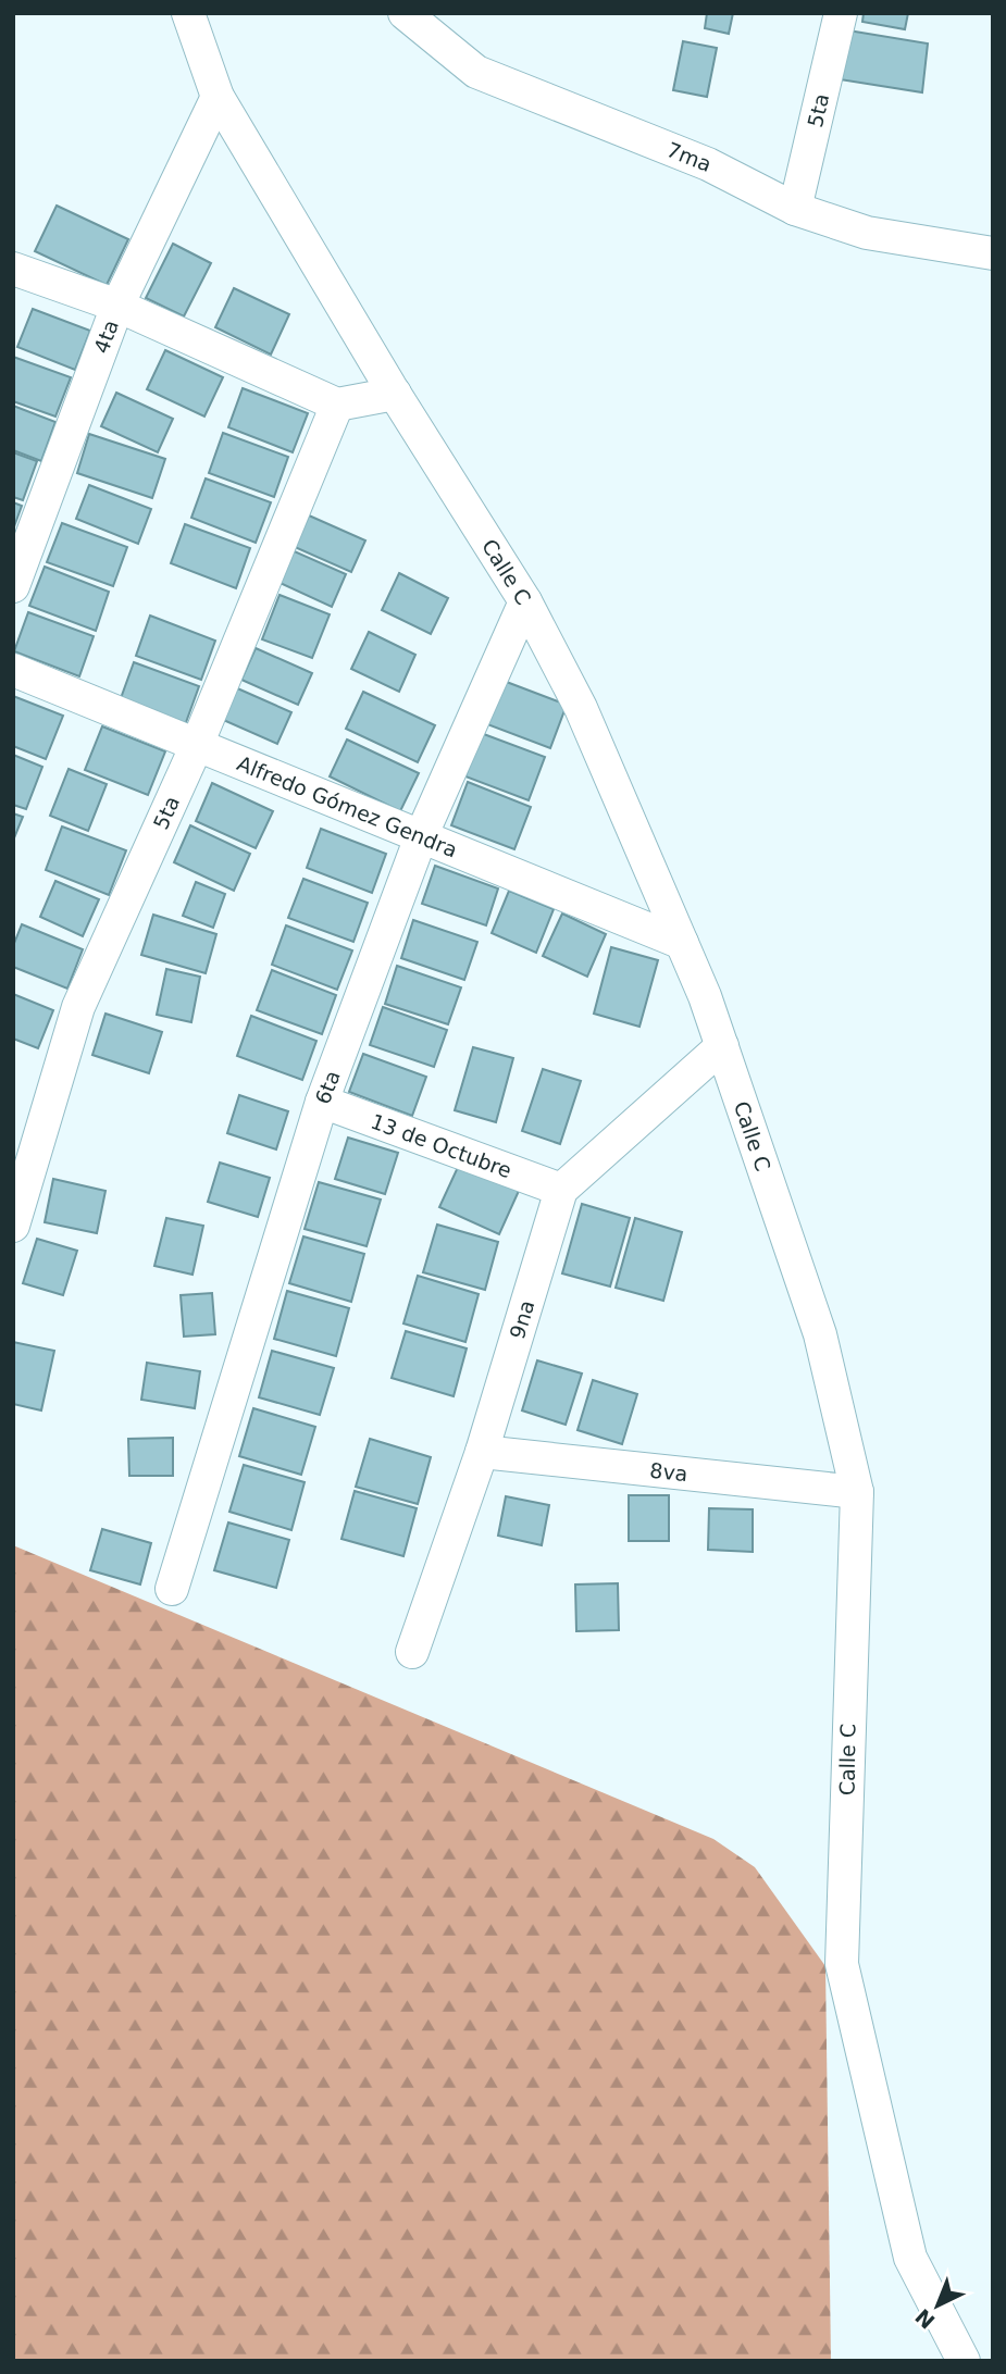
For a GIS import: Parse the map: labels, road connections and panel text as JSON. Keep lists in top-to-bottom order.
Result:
{
  "streets": {
    "street": [
      "5ta",
      "7ma",
      "4ta",
      "Calle C",
      "Alfredo Gómez Gendra",
      "6ta",
      "13 de Octubre",
      "9na",
      "8va"
    ]
  },
  "crossings": [
    ["5ta", "7ma"],
    ["5ta", "Alfredo Gómez Gendra"],
    ["4ta", "Calle C"],
    ["Calle C", "Alfredo Gómez Gendra"],
    ["Calle C", "6ta"],
    ["Calle C", "8va"],
    ["Alfredo Gómez Gendra", "6ta"],
    ["6ta", "13 de Octubre"],
    ["13 de Octubre", "9na"],
    ["9na", "8va"]
  ],
  "north": "bottom left"
}
